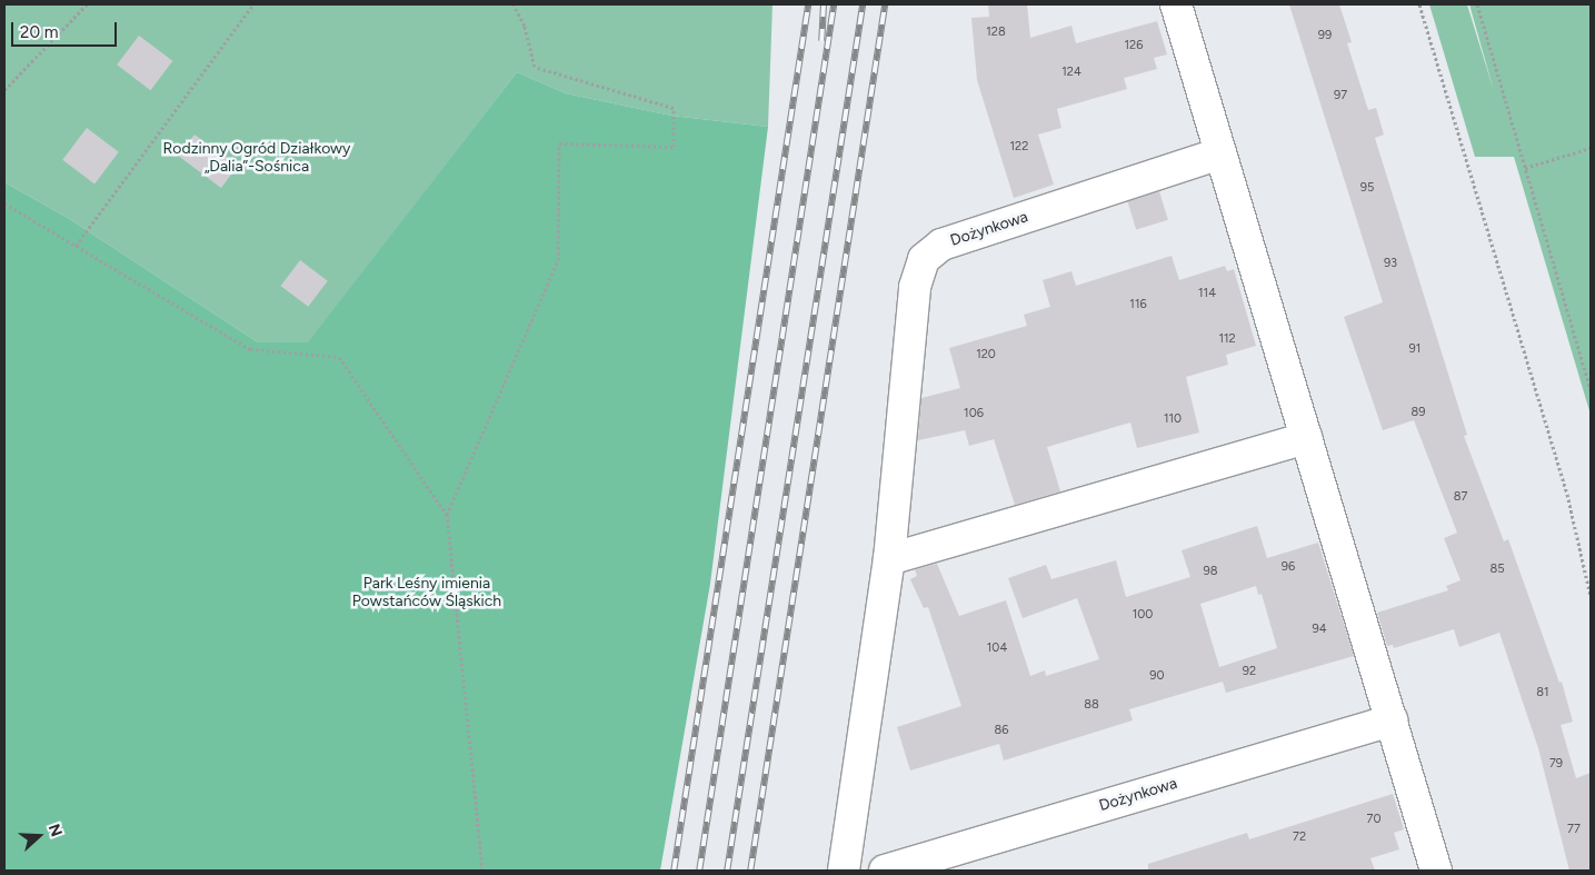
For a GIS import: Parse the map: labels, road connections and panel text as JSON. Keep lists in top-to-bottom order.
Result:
{
  "streets": {
    "street": ["Dożynkowa"]
  },
  "parks": ["Rodzinny Ogród Działkowy „Dalia”-Sośnica", "Park Leśny imienia Powstańców Śląskich"],
  "house_numbers": [
    "128",
    "99",
    "126",
    "124",
    "97",
    "122",
    "95",
    "93",
    "114",
    "116",
    "112",
    "91",
    "120",
    "89",
    "106",
    "110",
    "87",
    "96",
    "85",
    "98",
    "100",
    "94",
    "104",
    "92",
    "90",
    "81",
    "88",
    "86",
    "79",
    "70",
    "77",
    "72"
  ],
  "scale_bar": "20 m",
  "north": "right"
}
